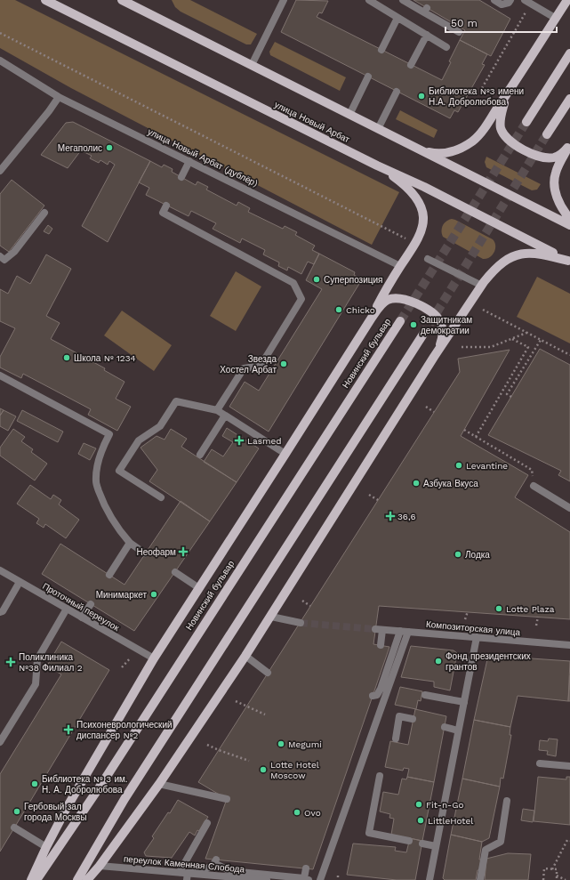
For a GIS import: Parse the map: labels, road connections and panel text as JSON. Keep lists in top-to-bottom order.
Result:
{
  "streets": {
    "main road": ["улица Новый Арбат", "Новинский бульвар"],
    "street": [
      "улица Новый Арбат (дублёр)",
      "Проточный переулок",
      "Композиторская улица",
      "переулок Каменная Слобода"
    ]
  },
  "places": {
    "other": [
      "Библиотека №3 имени Н.А. Добролюбова",
      "Мегаполис",
      "Суперпозиция",
      "Chicko",
      "Защитникам демократии",
      "Школа № 1234",
      "Звезда Хостел Арбат",
      "Levantine",
      "Азбука Вкуса",
      "Лодка",
      "Минимаркет",
      "Lotte Plaza",
      "Фонд президентских грантов",
      "Megumi",
      "Lotte Hotel Moscow",
      "Библиотека № 3 им. Н. А. Добролюбова",
      "Fit-n-Go",
      "Гербовый зал города Москвы",
      "Ovo",
      "LittleHotel"
    ],
    "health": [
      "Lasmed",
      "36,6",
      "Неофарм",
      "Поликлиника №38 Филиал 2",
      "Психоневрологический диспансер №2"
    ]
  },
  "scale_bar": "50 m"
}
